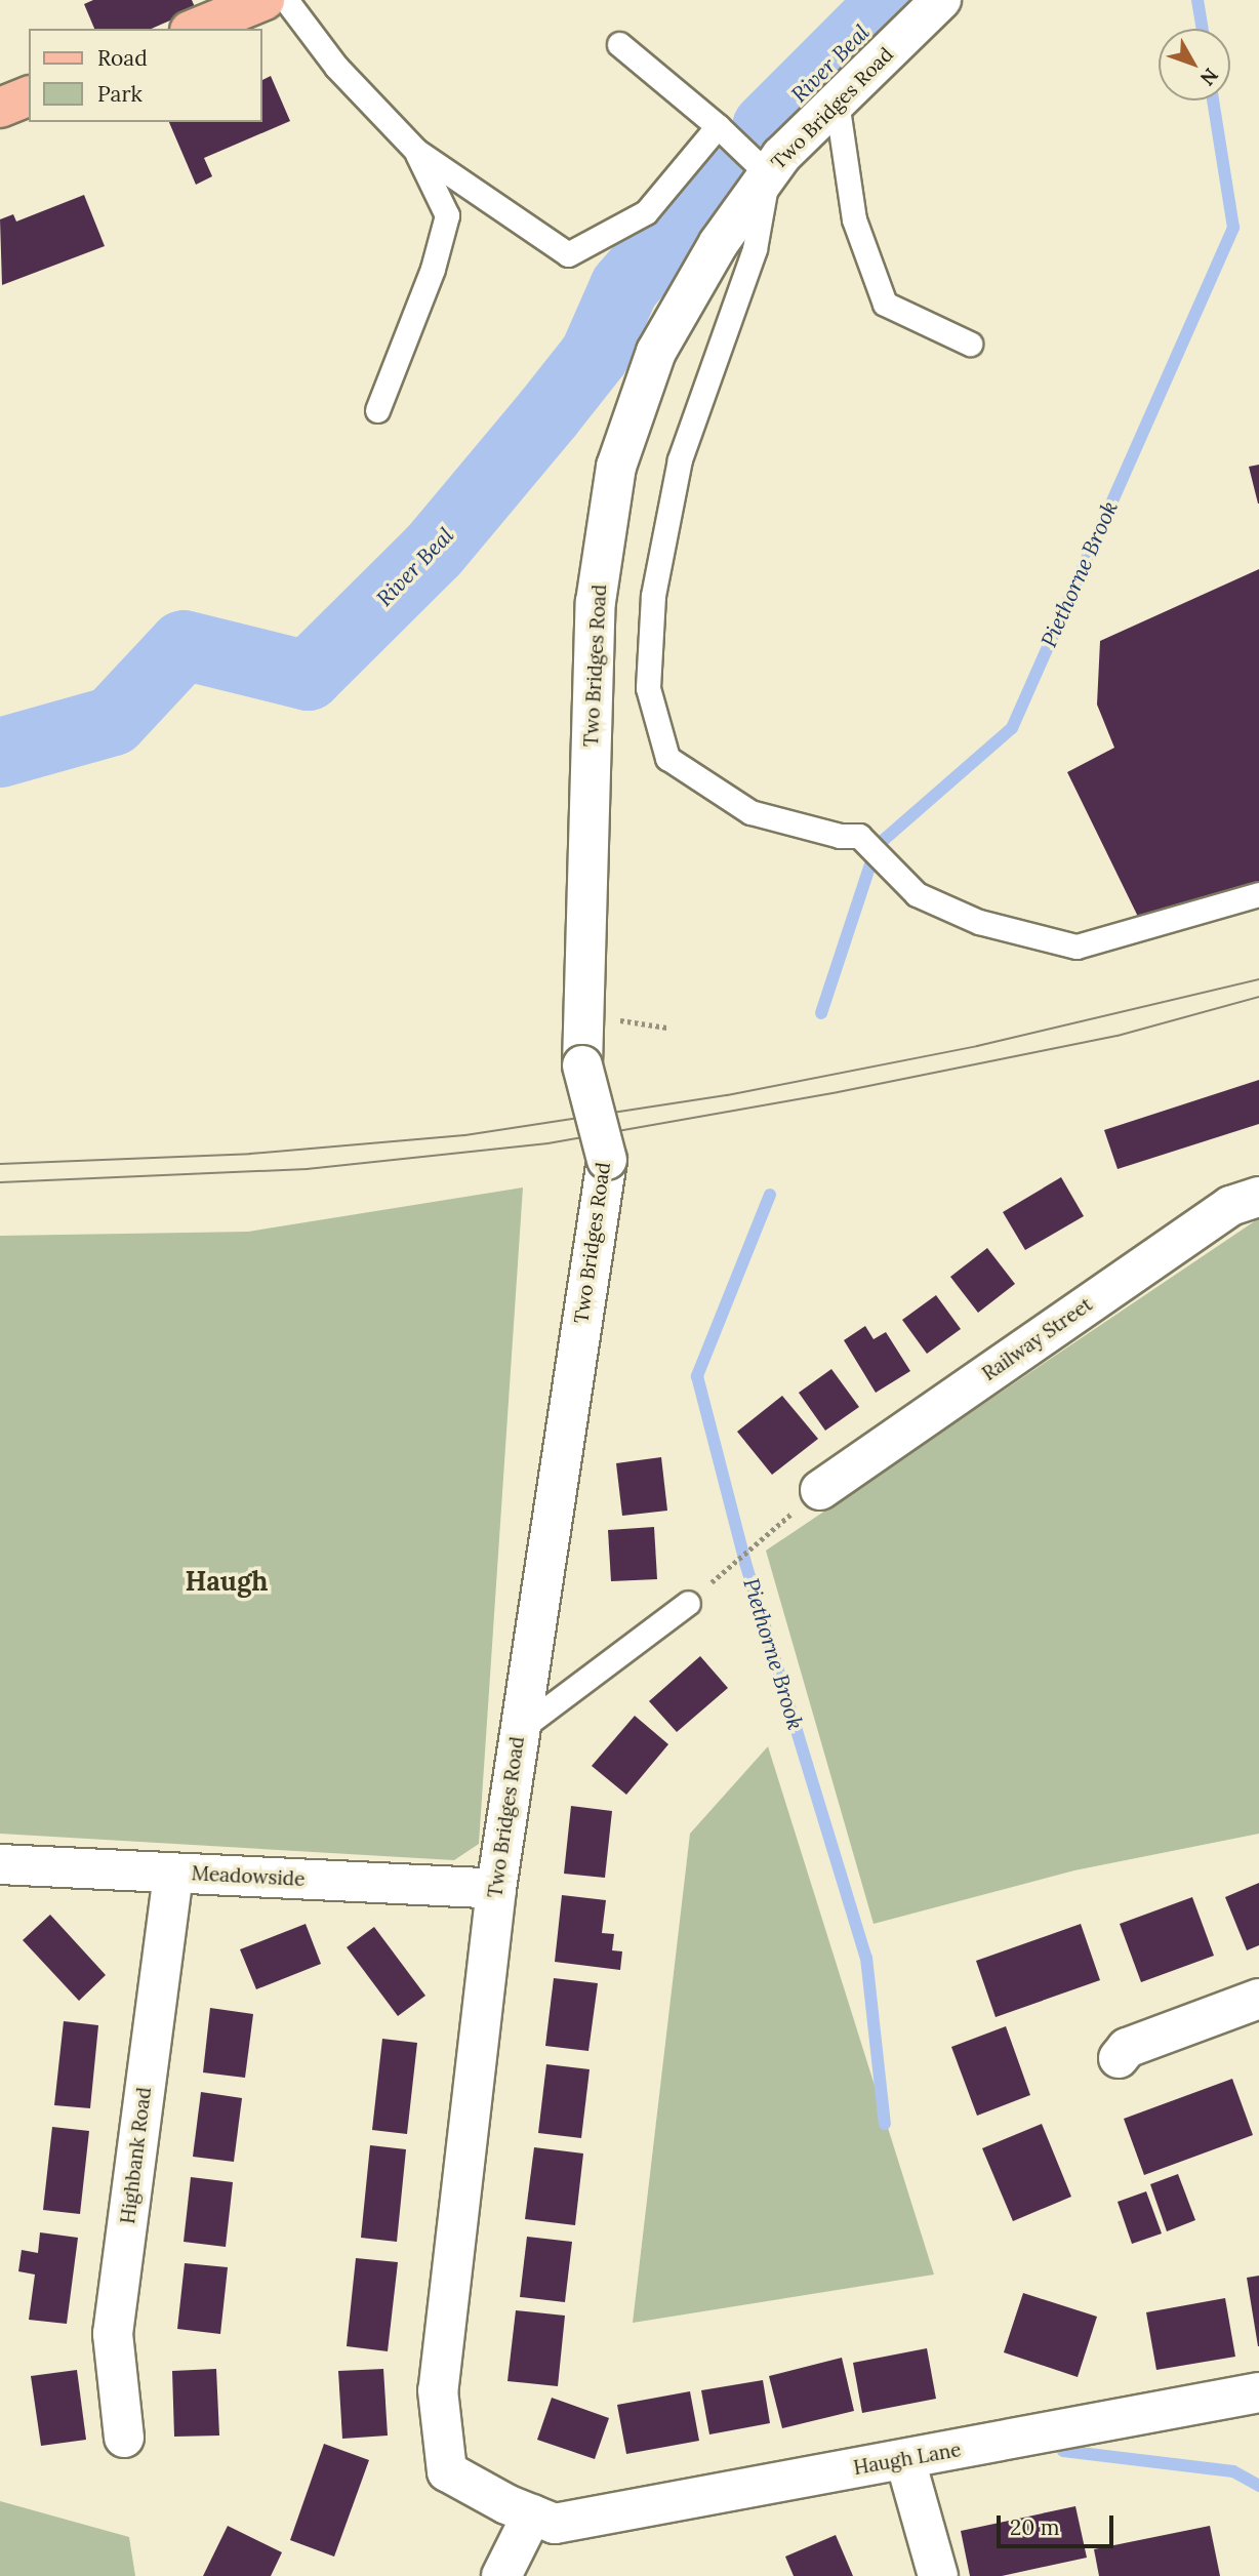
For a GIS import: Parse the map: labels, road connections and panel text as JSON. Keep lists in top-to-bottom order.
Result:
{
  "streets": {
    "street": [
      "Two Bridges Road",
      "Railway Street",
      "Meadowside",
      "Highbank Road",
      "Haugh Lane"
    ]
  },
  "crossings": [
    ["Two Bridges Road", "Meadowside"],
    ["Two Bridges Road", "Haugh Lane"],
    ["Meadowside", "Highbank Road"]
  ],
  "districts": ["Haugh"],
  "water": ["River Beal", "Piethorne Brook"],
  "legend": ["Road", "Park"],
  "scale_bar": "20 m",
  "north": "bottom right"
}
